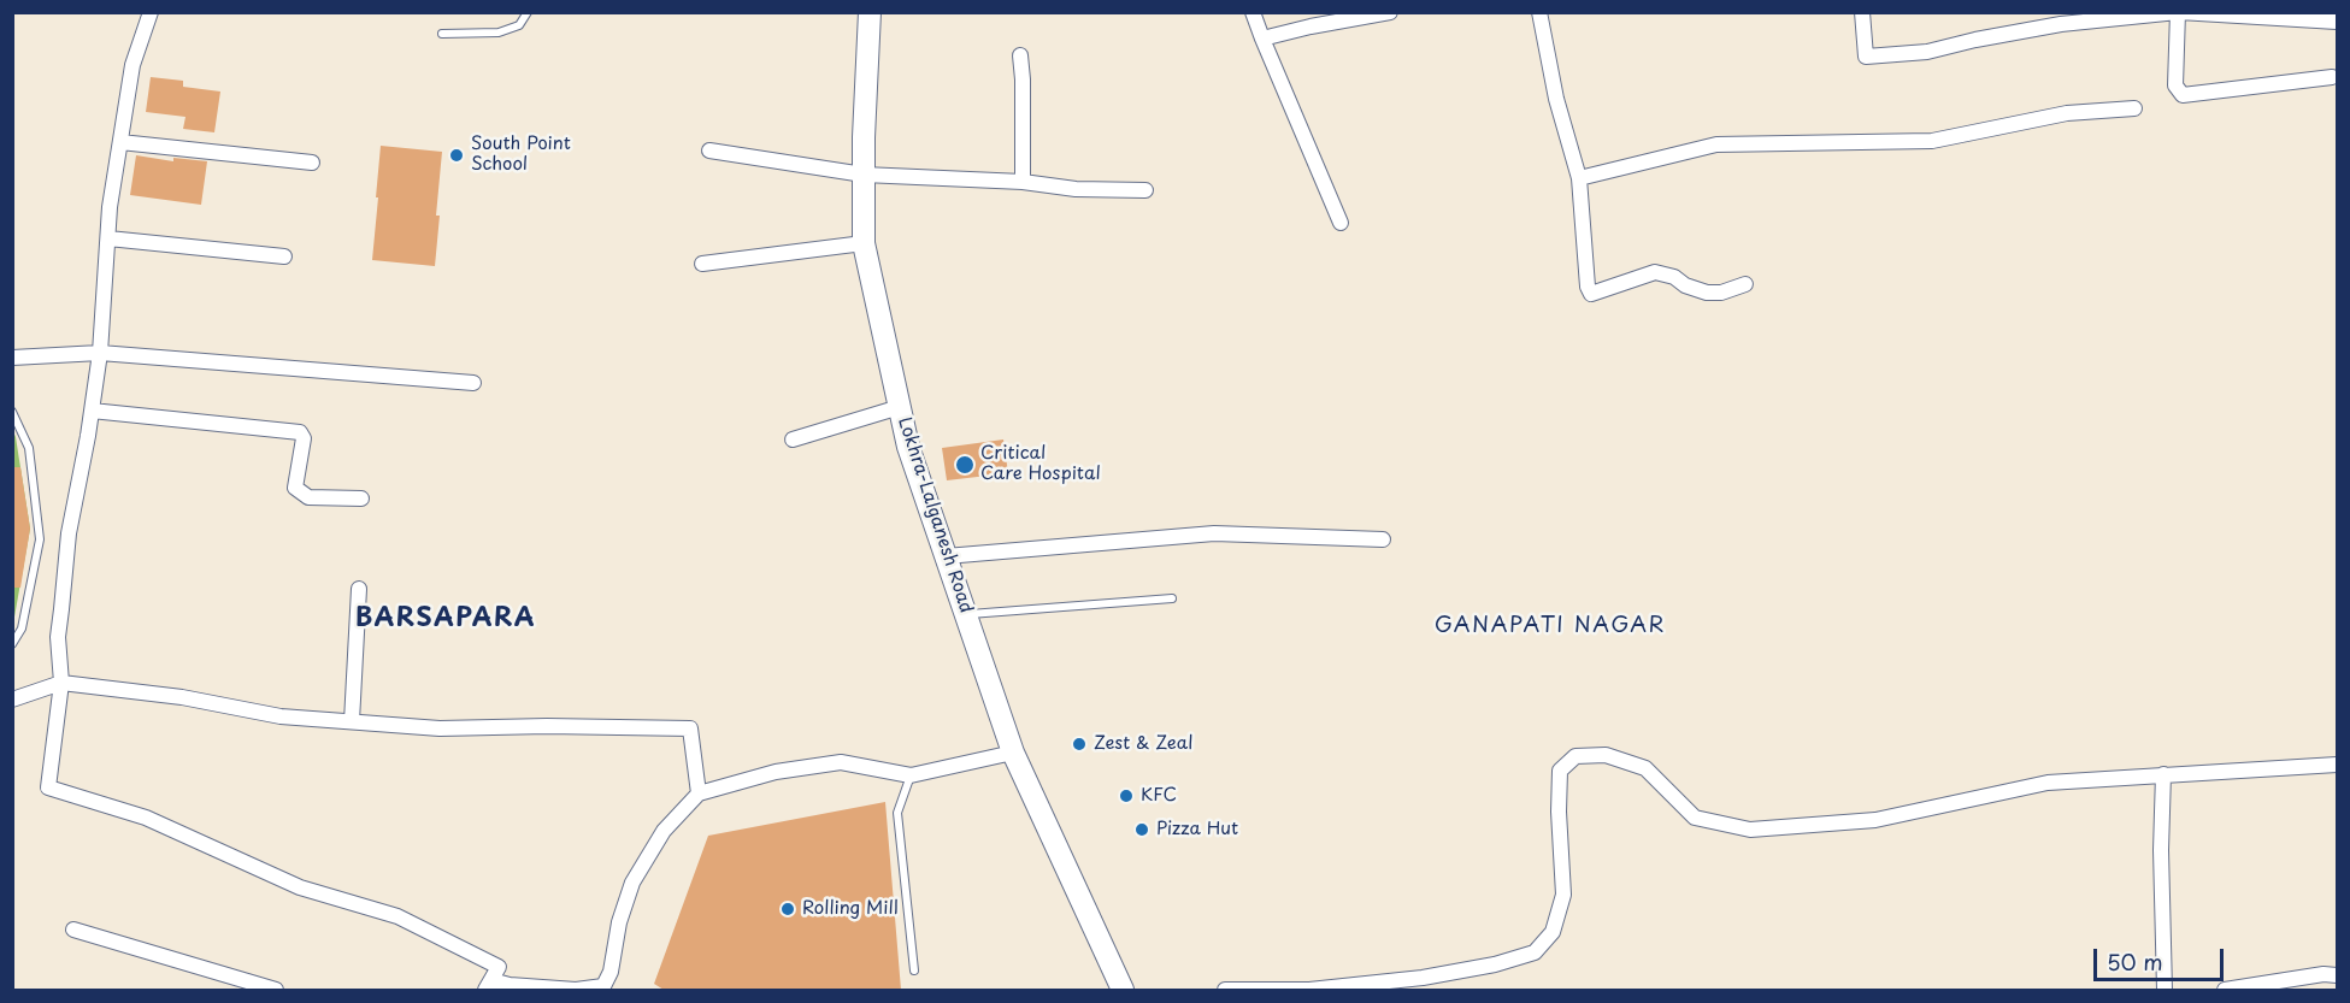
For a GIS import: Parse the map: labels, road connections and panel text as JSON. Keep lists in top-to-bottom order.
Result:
{
  "streets": {
    "main road": ["Lokhra-Lalganesh Road"]
  },
  "districts": ["BARSAPARA", "GANAPATI NAGAR"],
  "places": [
    "South Point School",
    "Critical Care Hospital",
    "Zest & Zeal",
    "KFC",
    "Pizza Hut",
    "Rolling Mill"
  ],
  "scale_bar": "50 m"
}
